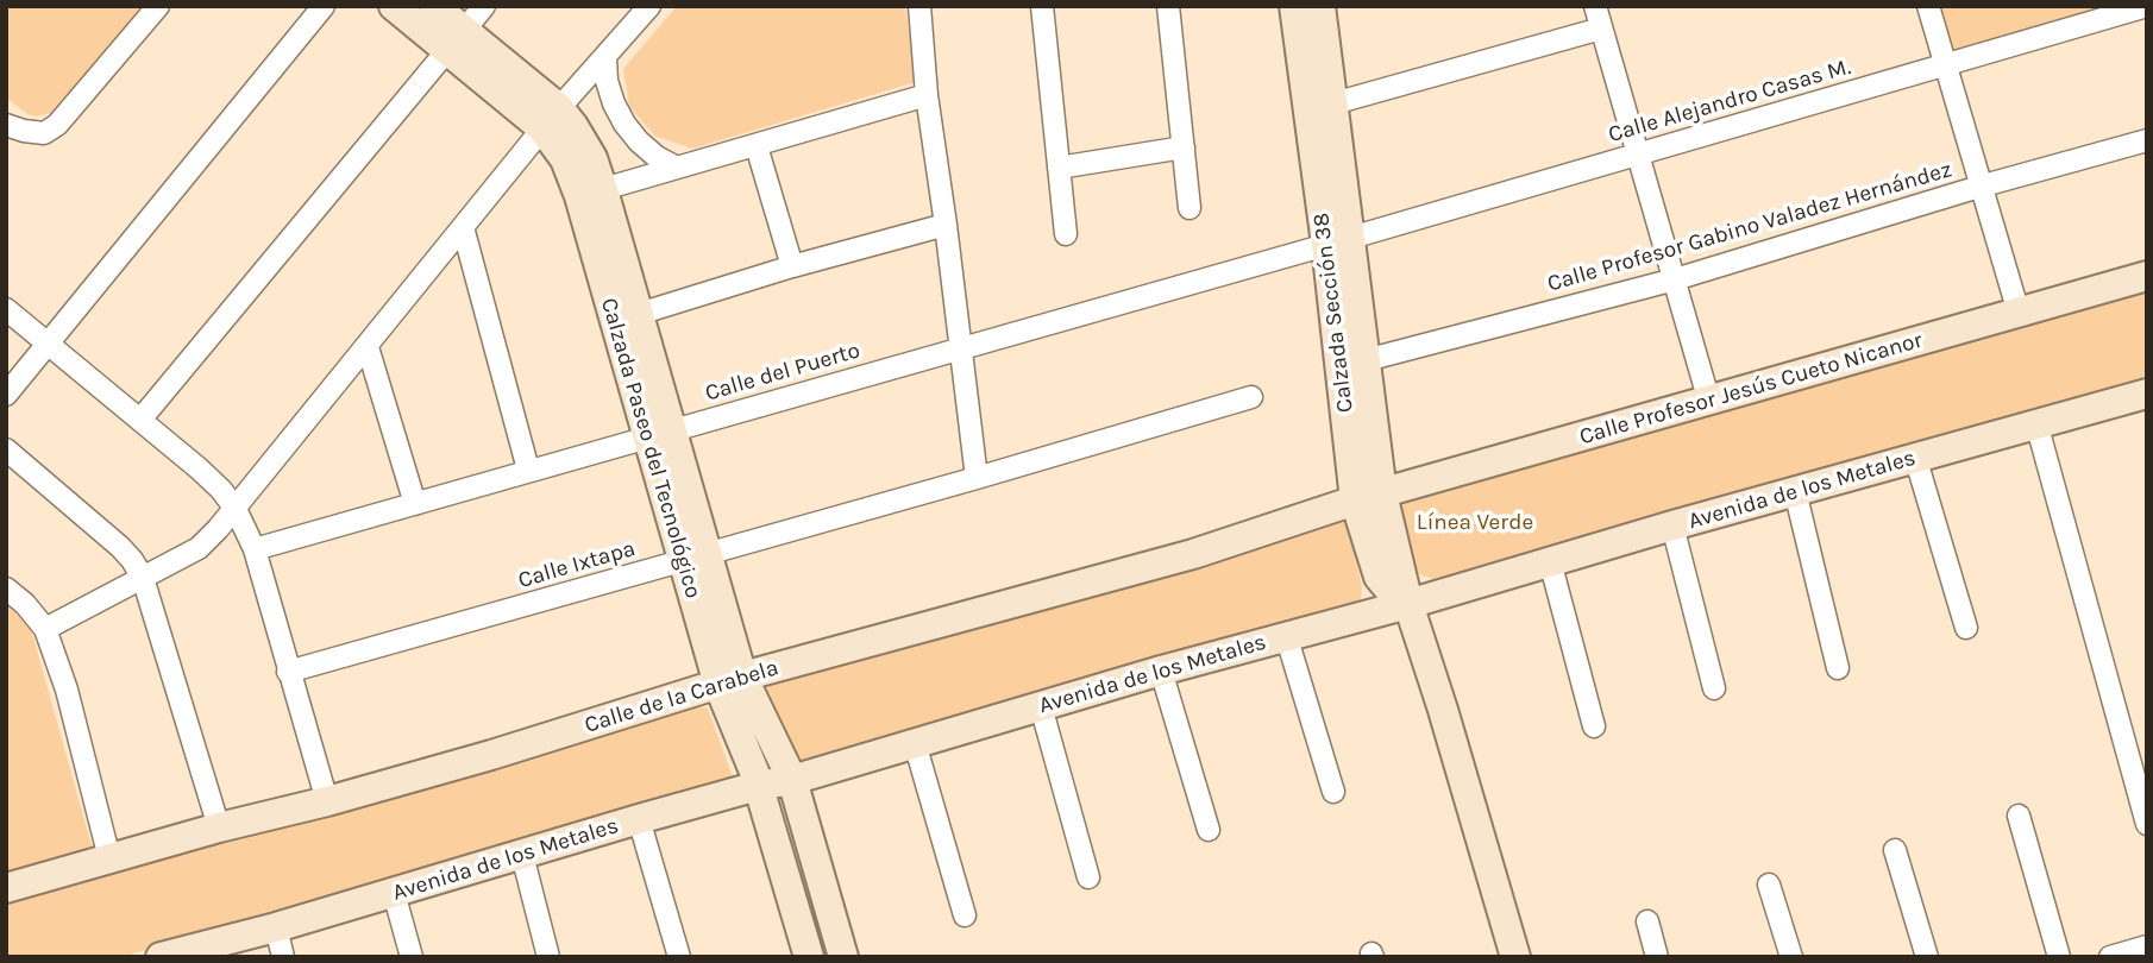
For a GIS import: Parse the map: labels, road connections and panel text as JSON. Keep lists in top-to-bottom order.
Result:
{
  "streets": {
    "street": [
      "Calle Alejandro Casas M.",
      "Calle Profesor Gabino Valadez Hernández",
      "Calzada Sección 38",
      "Calle del Puerto",
      "Calle Profesor Jesús Cueto Nicanor",
      "Calzada Paseo del Tecnológico",
      "Avenida de los Metales",
      "Calle Ixtapa",
      "Calle de la Carabela"
    ]
  },
  "crossings": [
    ["Calle Alejandro Casas M.", "Calzada Sección 38"],
    ["Calle Alejandro Casas M.", "Calle del Puerto"],
    ["Calle Profesor Gabino Valadez Hernández", "Calzada Sección 38"],
    ["Calzada Sección 38", "Calle del Puerto"],
    ["Calzada Sección 38", "Calle Profesor Jesús Cueto Nicanor"],
    ["Calzada Sección 38", "Avenida de los Metales"],
    ["Calzada Sección 38", "Calle de la Carabela"],
    ["Calle del Puerto", "Calzada Paseo del Tecnológico"],
    ["Calle Profesor Jesús Cueto Nicanor", "Calle de la Carabela"],
    ["Calzada Paseo del Tecnológico", "Avenida de los Metales"],
    ["Calzada Paseo del Tecnológico", "Calle Ixtapa"],
    ["Calzada Paseo del Tecnológico", "Calle de la Carabela"]
  ],
  "parks": ["Línea Verde"]
}
